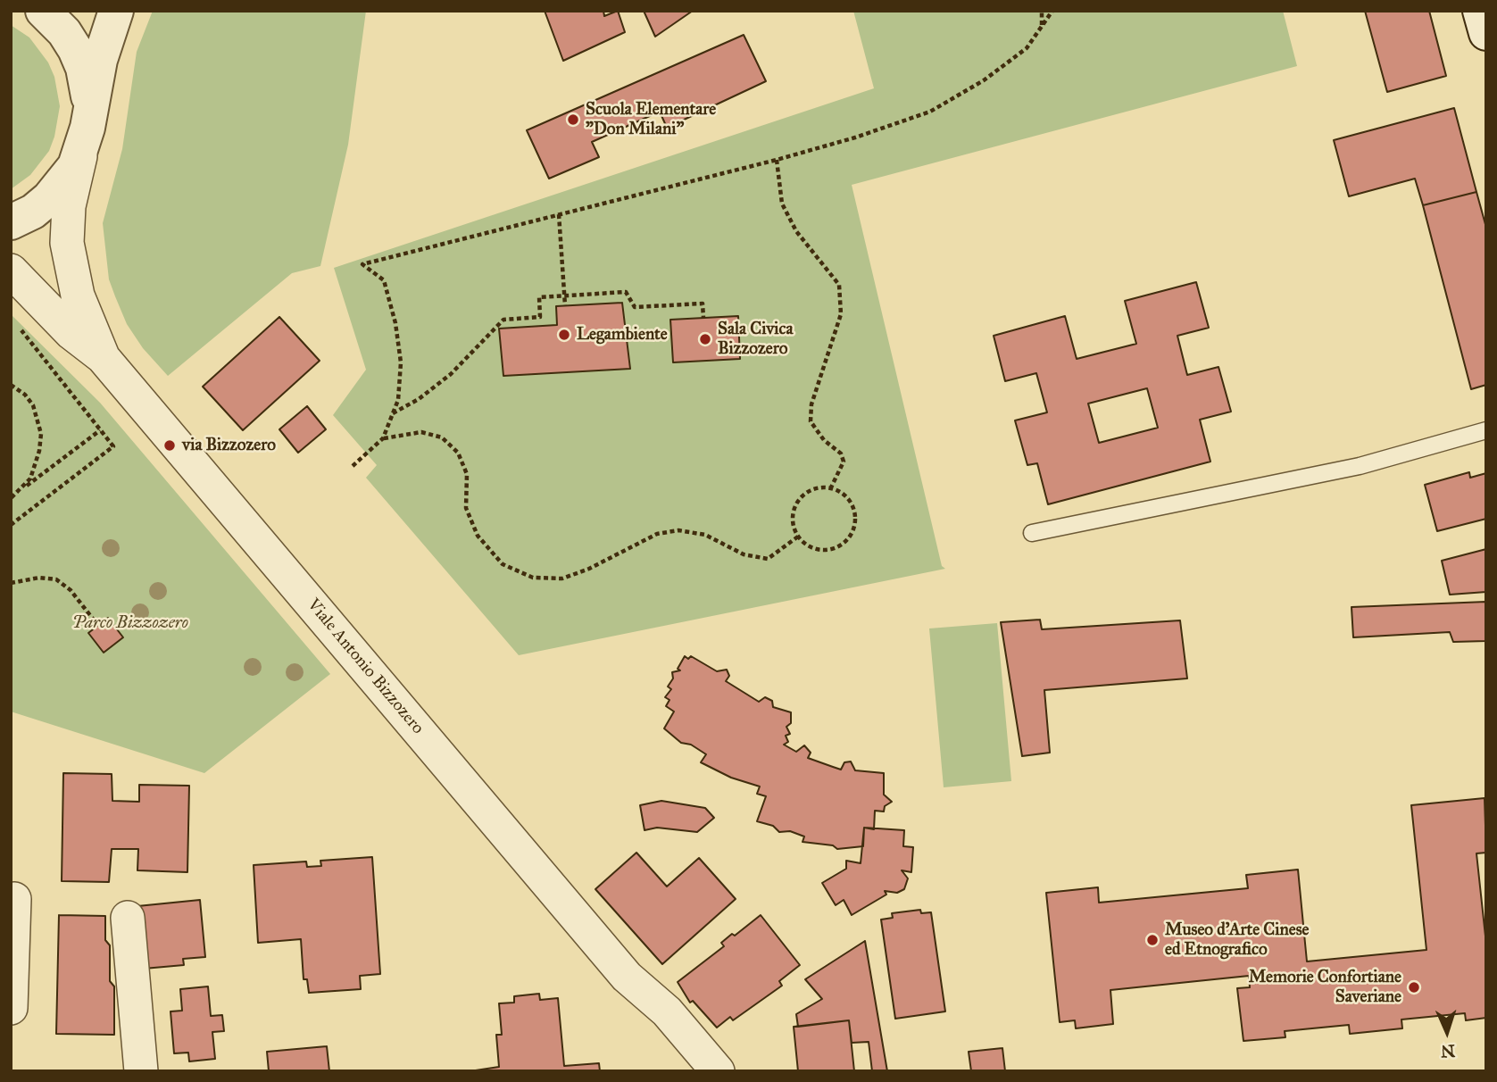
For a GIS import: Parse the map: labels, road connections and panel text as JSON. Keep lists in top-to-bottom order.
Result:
{
  "streets": {
    "street": ["Viale Antonio Bizzozero"]
  },
  "parks": ["Parco Bizzozero"],
  "places": [
    "Scuola Elementare \"Don Milani\"",
    "Legambiente",
    "Sala Civica Bizzozero",
    "via Bizzozero",
    "Museo d'Arte Cinese ed Etnografico",
    "Memorie Confortiane Saveriane"
  ],
  "north": "bottom"
}
